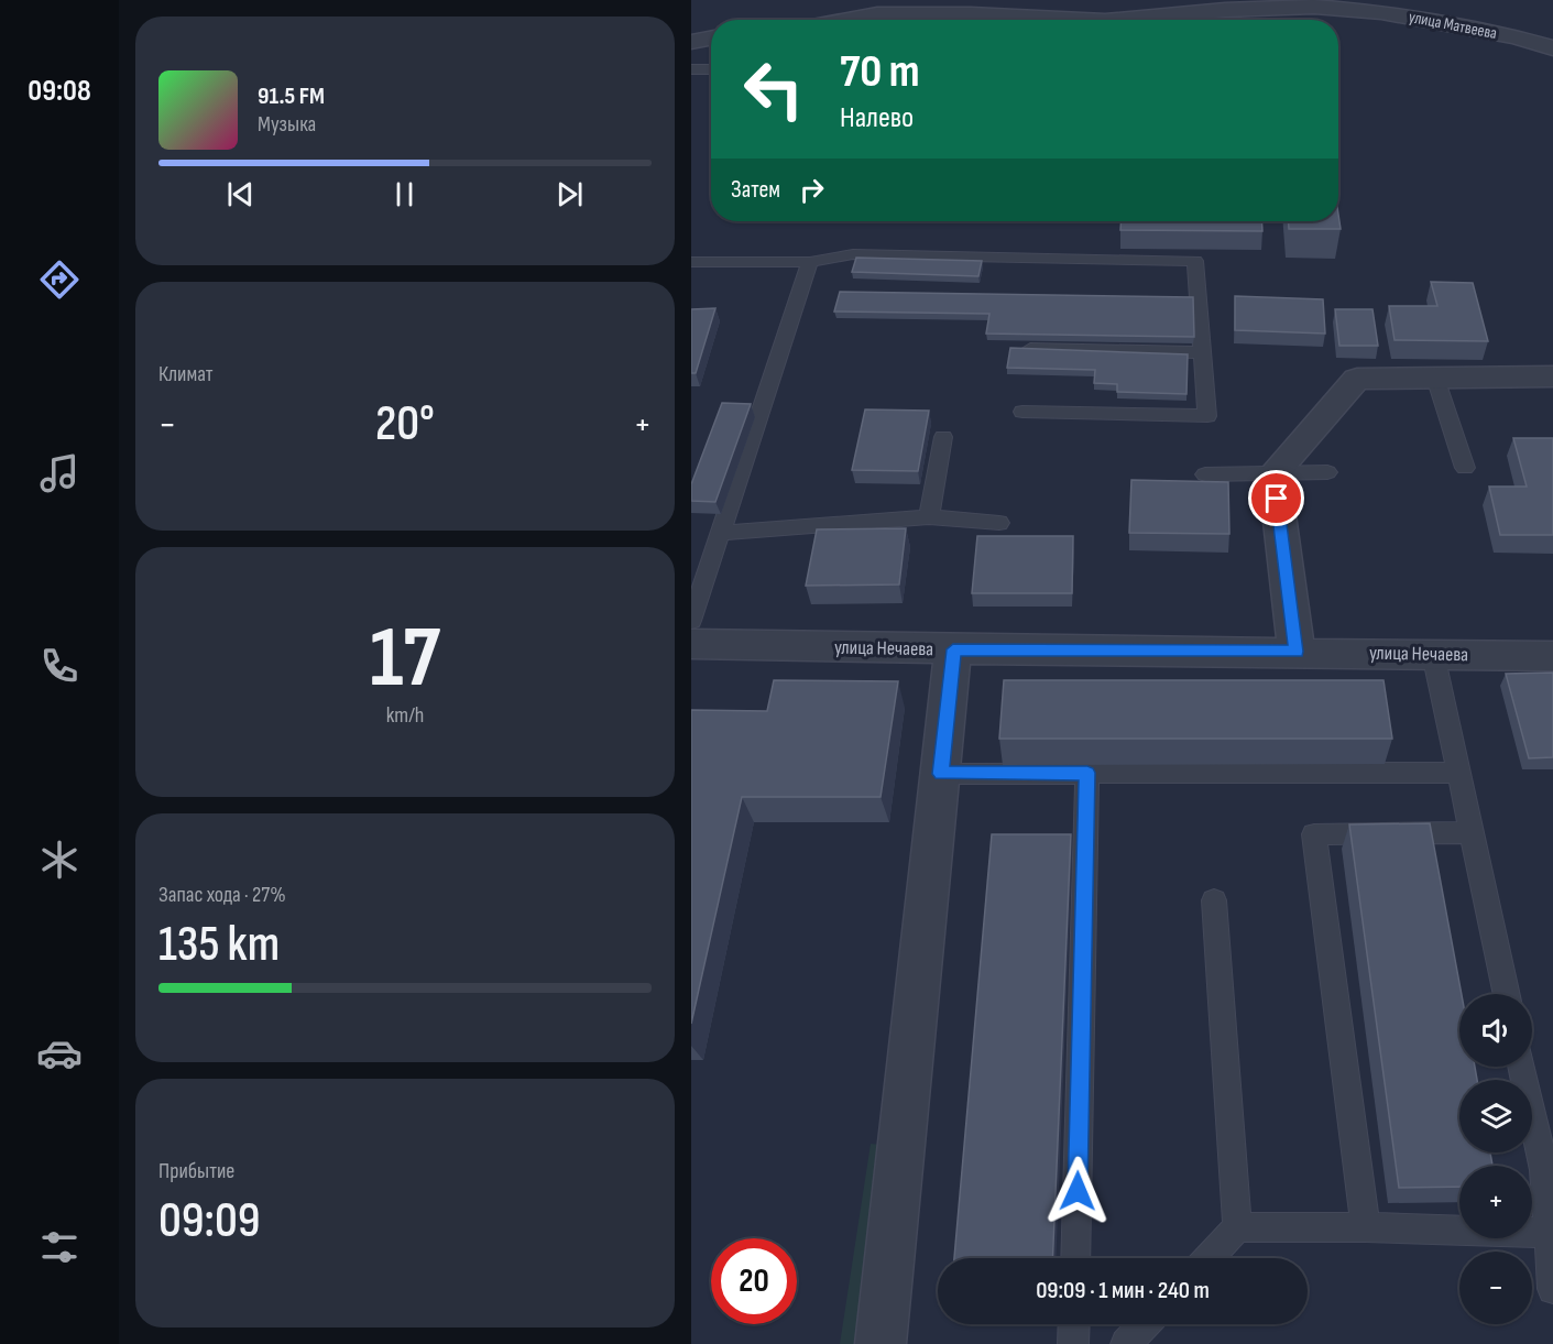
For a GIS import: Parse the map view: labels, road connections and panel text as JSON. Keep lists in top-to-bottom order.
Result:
{
  "streets": {
    "street": ["улица Матвеева", "улица Нечаева"]
  },
  "page": {
    "tabs": "09:08",
    "turn": ["70 m", "Налево"],
    "song": ["91.5 FM", "Музыка"],
    "then": "Затем",
    "tile": [
      "Климат",
      ["17", "km/h"],
      ["Запас хода · 27%", "135 km"],
      ["Прибытие", "09:09"]
    ],
    "heat": ["−", "20°", "+"],
    "map_buttons": ["+", "−"],
    "limit": "20",
    "trip": "09:09 · 1 мин · 240 m"
  }
}
